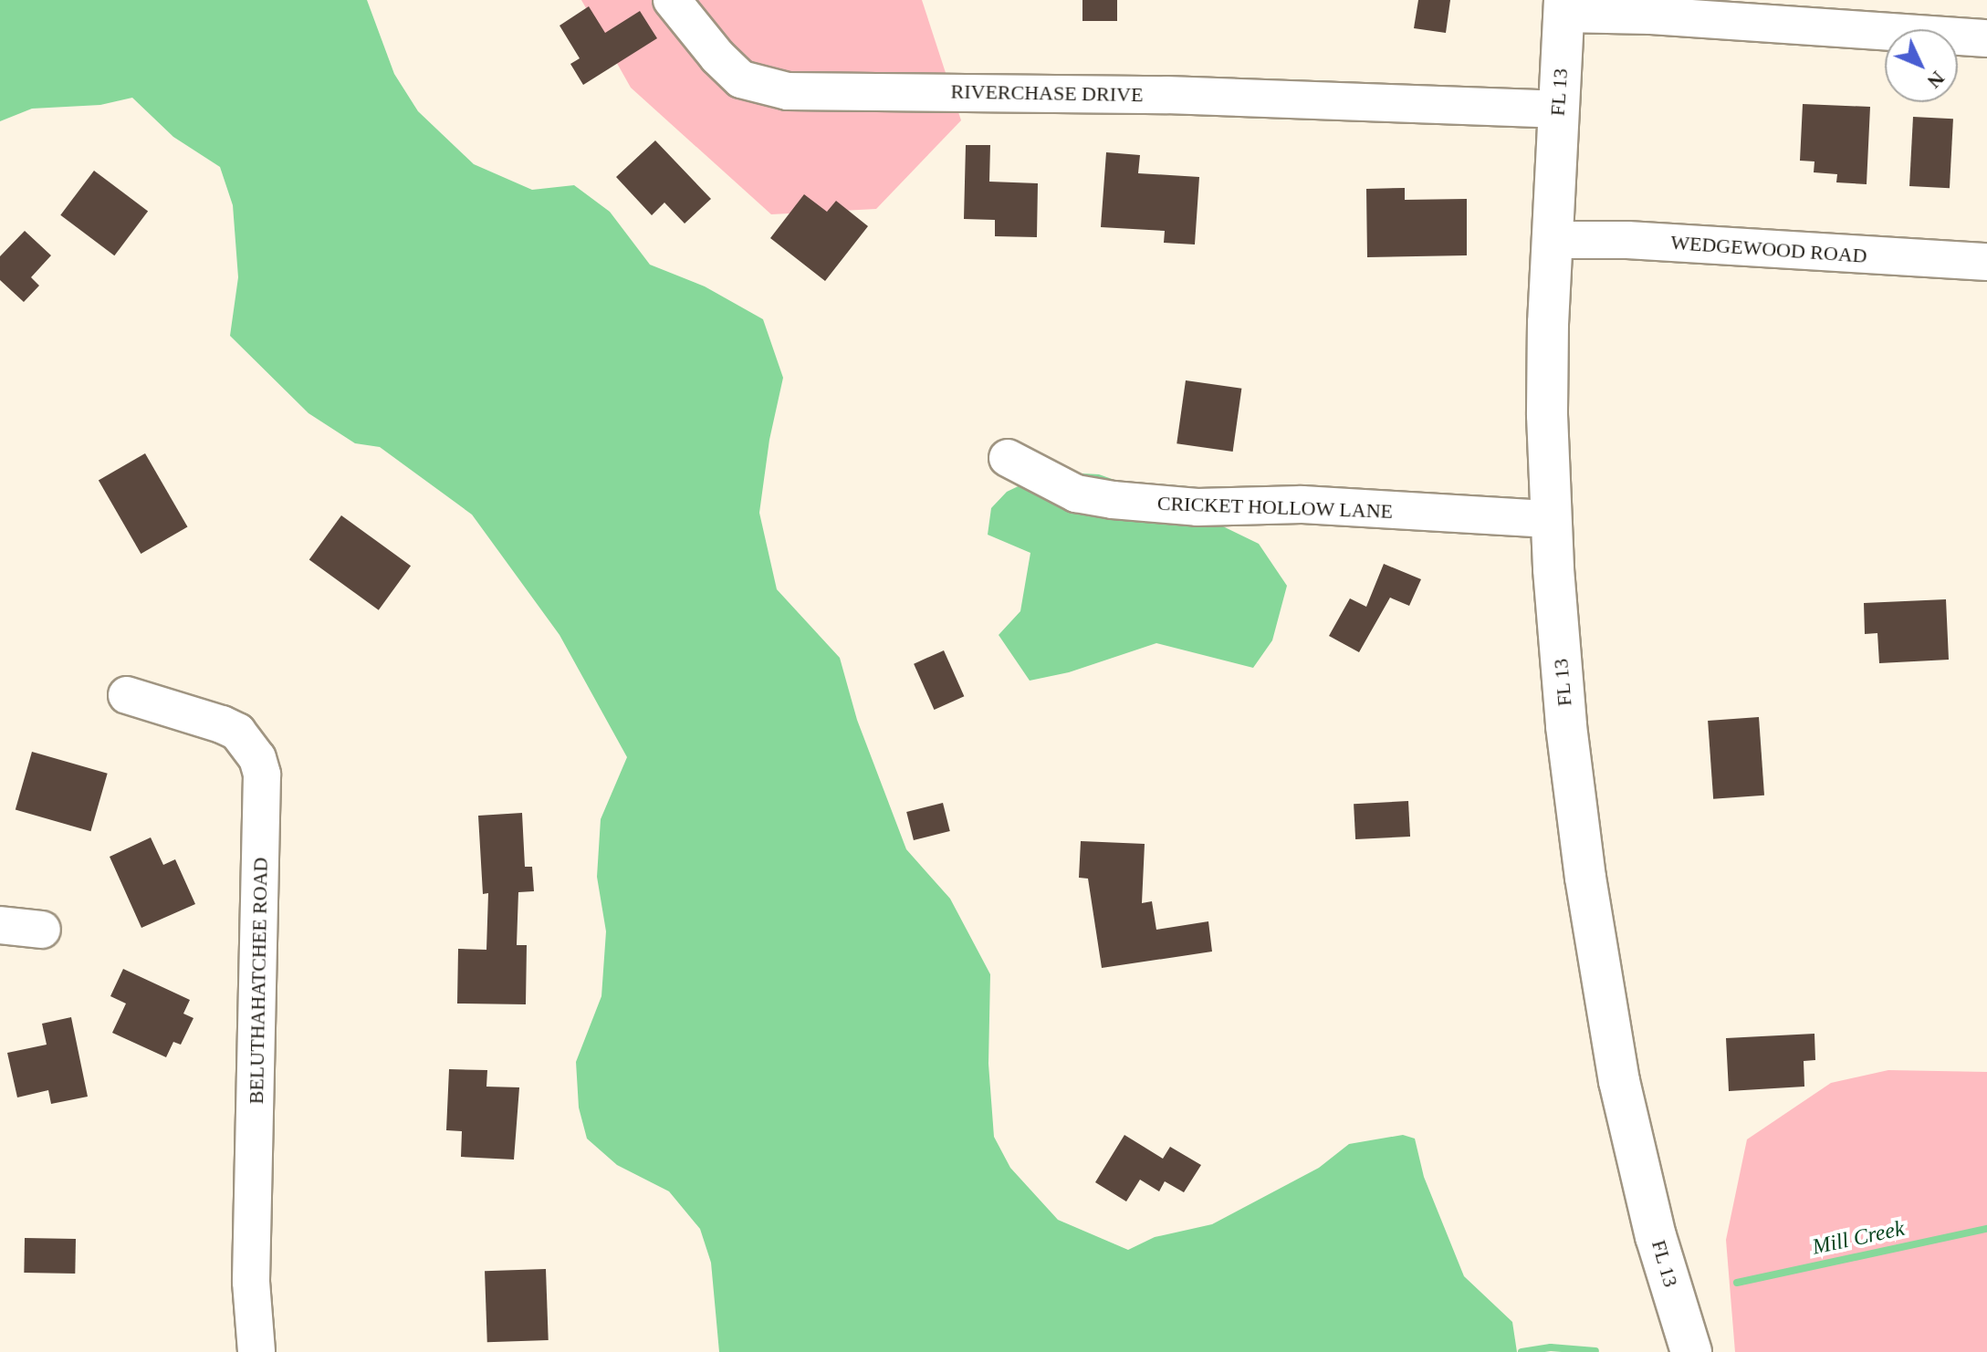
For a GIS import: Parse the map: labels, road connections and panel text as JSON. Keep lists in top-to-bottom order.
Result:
{
  "streets": {
    "main road": ["FL 13"],
    "street": [
      "RIVERCHASE DRIVE",
      "WEDGEWOOD ROAD",
      "CRICKET HOLLOW LANE",
      "BELUTHAHATCHEE ROAD"
    ]
  },
  "crossings": [
    ["FL 13", "RIVERCHASE DRIVE"],
    ["FL 13", "WEDGEWOOD ROAD"],
    ["FL 13", "CRICKET HOLLOW LANE"]
  ],
  "water": ["Mill Creek"],
  "north": "bottom right"
}
